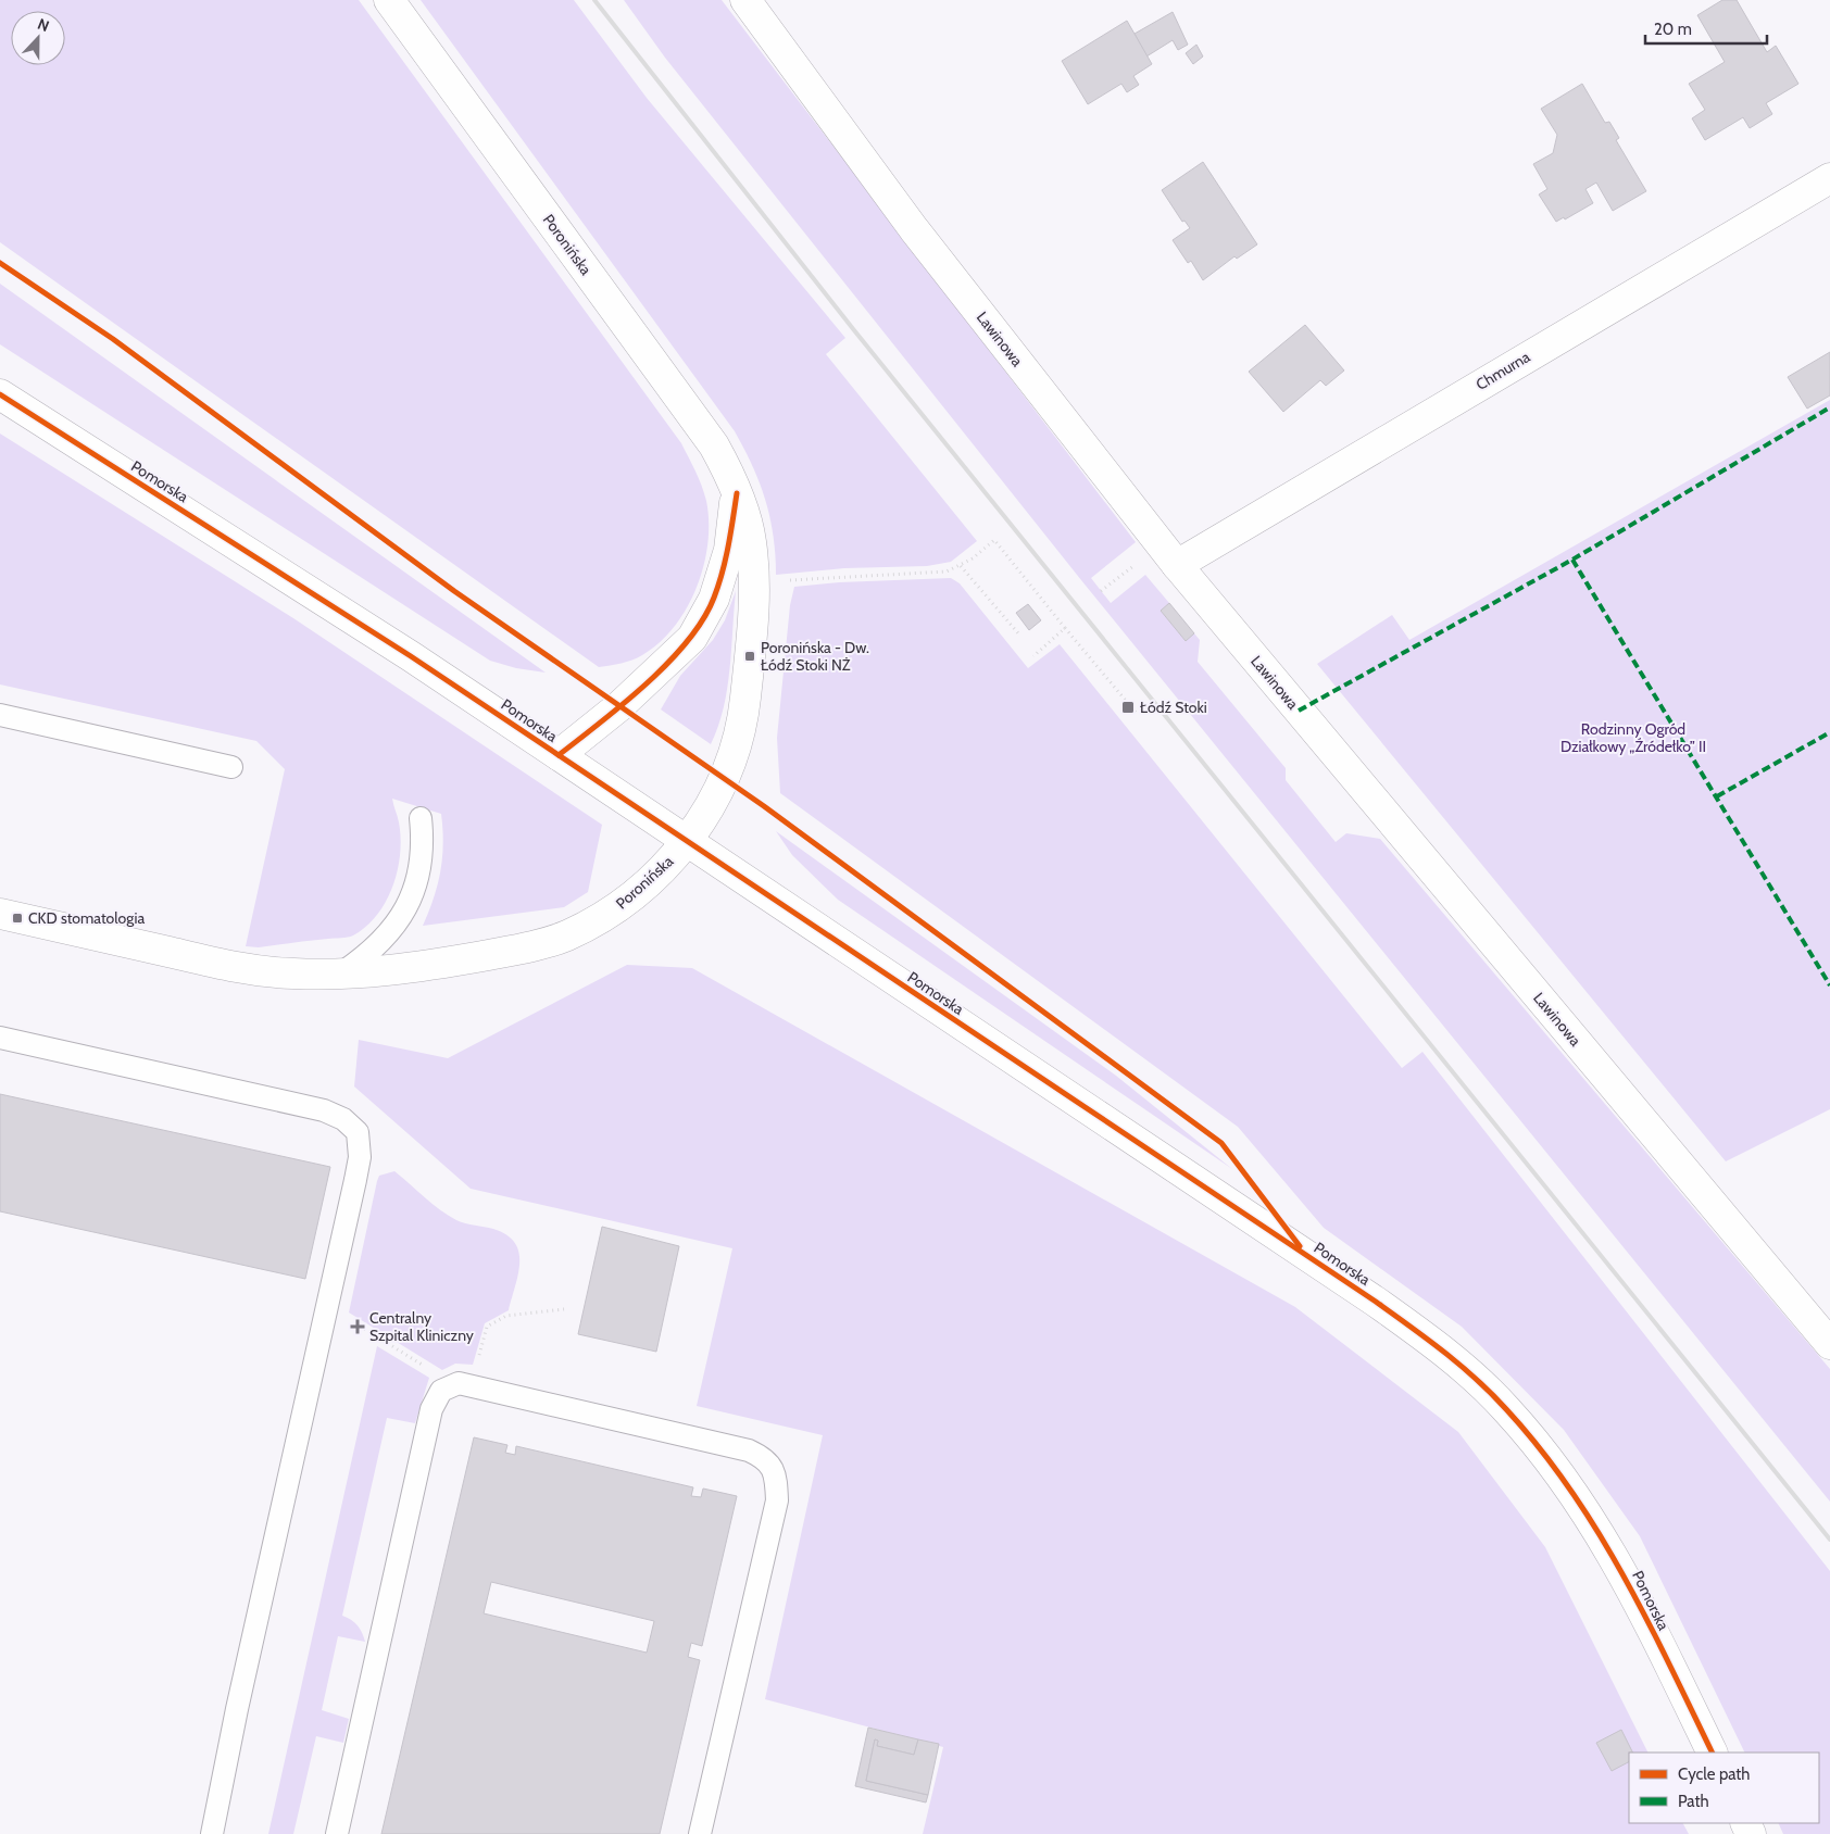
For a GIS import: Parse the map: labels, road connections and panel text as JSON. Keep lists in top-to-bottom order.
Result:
{
  "streets": {
    "street": [
      "Poronińska",
      "Lawinowa",
      "Chmurna",
      "Pomorska"
    ]
  },
  "crossings": [
    ["Poronińska", "Pomorska"],
    ["Lawinowa", "Chmurna"]
  ],
  "parks": ["Rodzinny Ogród Działkowy „Źródełko” II"],
  "places": {
    "transit": ["Poronińska - Dw. Łódź Stoki NŻ", "Łódź Stoki", "CKD stomatologia"],
    "health": ["Centralny Szpital Kliniczny"]
  },
  "legend": ["Cycle path", "Path"],
  "scale_bar": "20 m",
  "north": "top"
}
